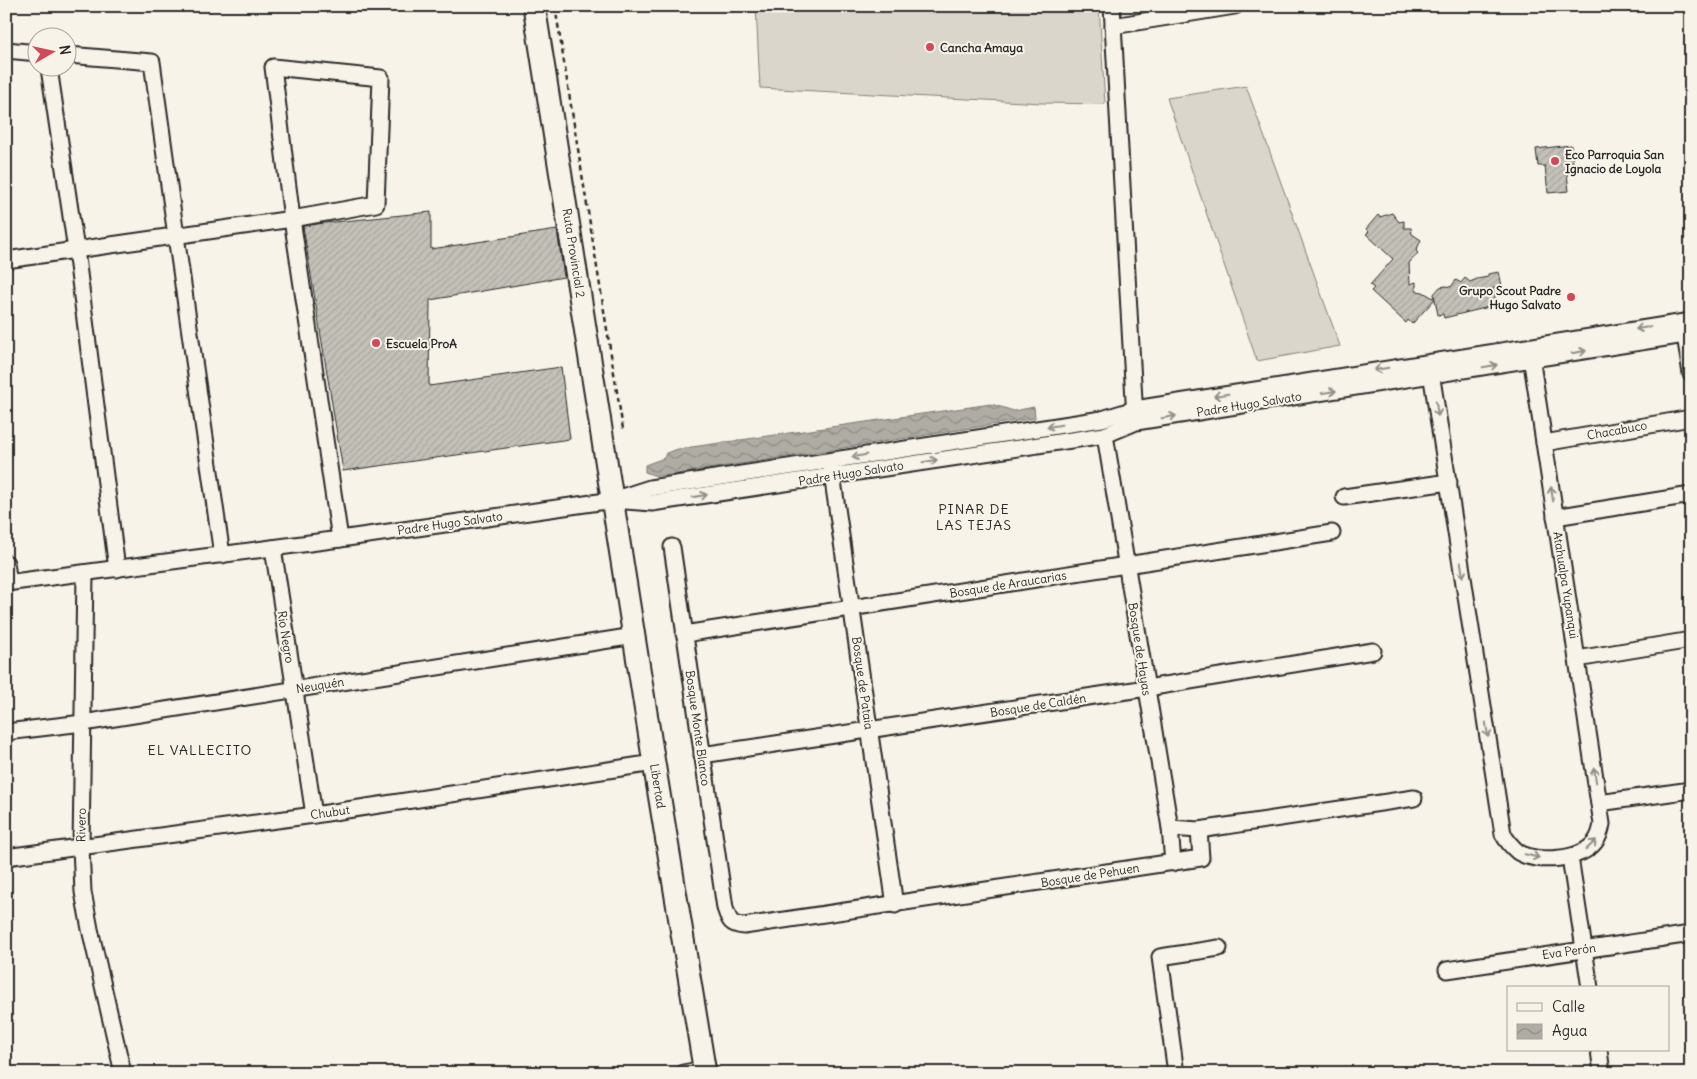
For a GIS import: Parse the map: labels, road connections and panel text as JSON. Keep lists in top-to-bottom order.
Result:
{
  "streets": {
    "main road": ["Ruta Provincial 2", "Libertad"],
    "street": [
      "Padre Hugo Salvato",
      "Chacabuco",
      "Bosque de Araucarias",
      "Atahualpa Yupanqui",
      "Rio Negro",
      "Bosque de Hayas",
      "Bosque de Pataia",
      "Neuquén",
      "Bosque de Caldén",
      "Bosque Monte Blanco",
      "Chubut",
      "Rivero",
      "Bosque de Pehuen",
      "Eva Perón"
    ]
  },
  "crossings": [
    ["Ruta Provincial 2", "Padre Hugo Salvato"],
    ["Ruta Provincial 2", "Libertad"],
    ["Padre Hugo Salvato", "Atahualpa Yupanqui"],
    ["Padre Hugo Salvato", "Rio Negro"],
    ["Padre Hugo Salvato", "Bosque de Hayas"],
    ["Padre Hugo Salvato", "Bosque de Pataia"],
    ["Padre Hugo Salvato", "Libertad"],
    ["Padre Hugo Salvato", "Rivero"],
    ["Chacabuco", "Atahualpa Yupanqui"],
    ["Bosque de Araucarias", "Bosque de Hayas"],
    ["Bosque de Araucarias", "Bosque de Pataia"],
    ["Bosque de Araucarias", "Bosque Monte Blanco"],
    ["Rio Negro", "Neuquén"],
    ["Rio Negro", "Chubut"],
    ["Bosque de Hayas", "Bosque de Caldén"],
    ["Bosque de Hayas", "Bosque de Pehuen"],
    ["Bosque de Pataia", "Bosque de Caldén"],
    ["Bosque de Pataia", "Bosque de Pehuen"],
    ["Neuquén", "Libertad"],
    ["Neuquén", "Rivero"],
    ["Bosque de Caldén", "Bosque Monte Blanco"],
    ["Bosque Monte Blanco", "Bosque de Pehuen"],
    ["Libertad", "Chubut"],
    ["Chubut", "Rivero"]
  ],
  "one_way": ["Atahualpa Yupanqui"],
  "districts": ["PINAR DE LAS TEJAS", "EL VALLECITO"],
  "places": [
    "Cancha Amaya",
    "Eco Parroquia San Ignacio de Loyola",
    "Grupo Scout Padre Hugo Salvato",
    "Escuela ProA"
  ],
  "legend": ["Calle", "Agua"],
  "north": "right"
}
